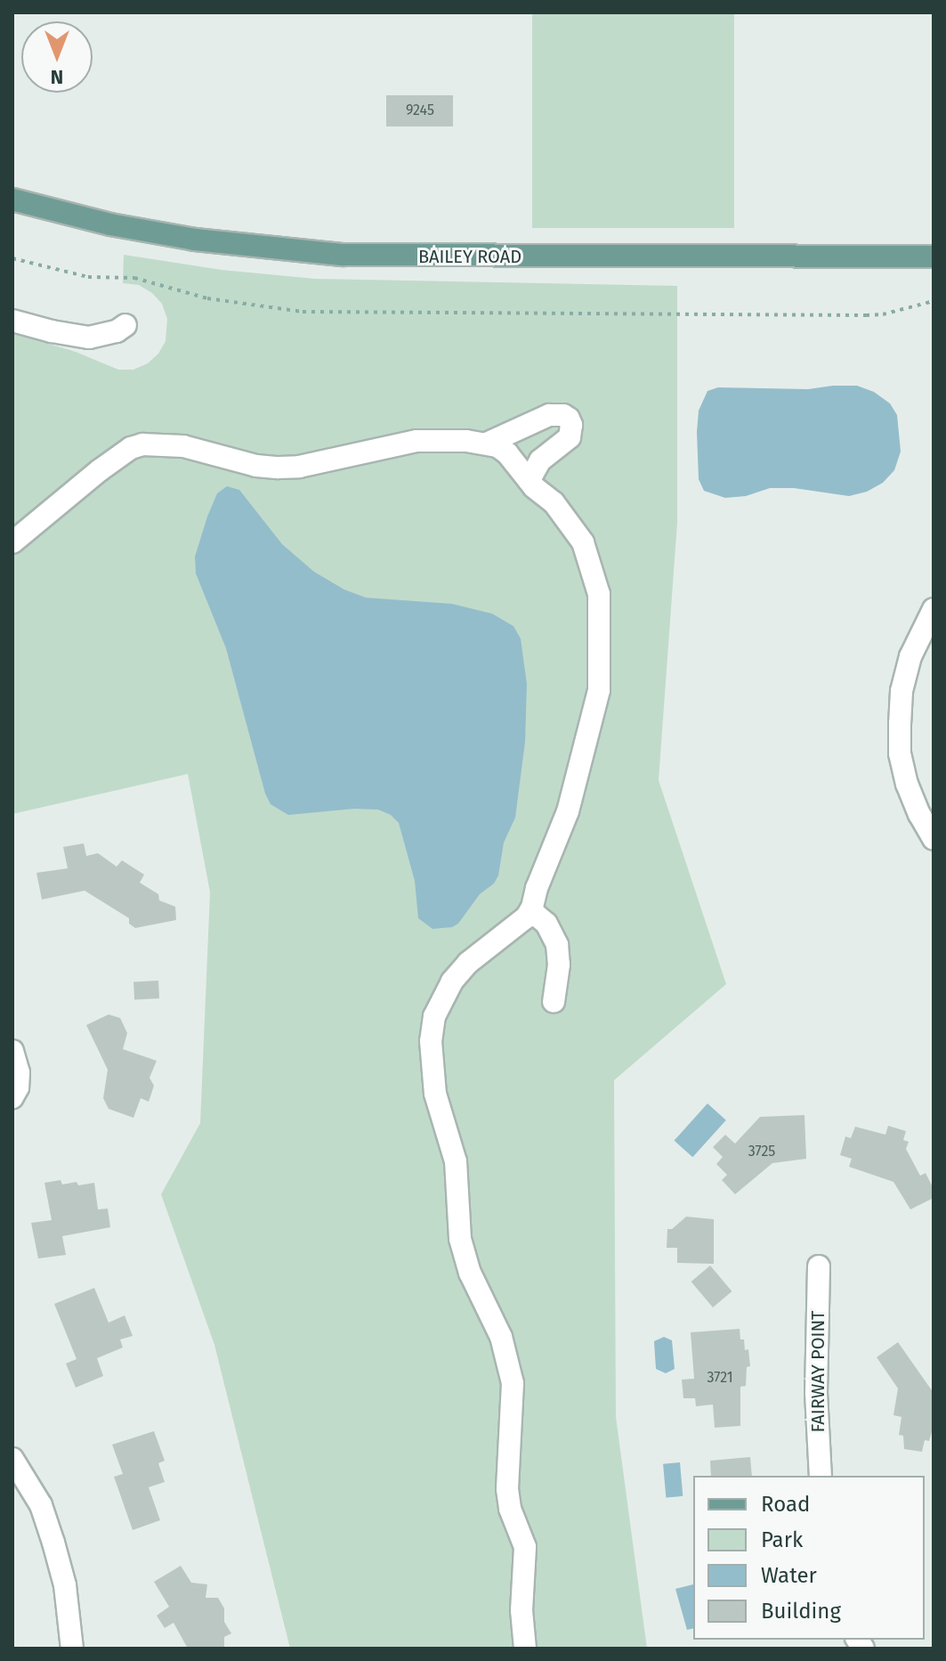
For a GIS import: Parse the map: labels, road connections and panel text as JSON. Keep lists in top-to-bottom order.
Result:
{
  "streets": {
    "main road": ["BAILEY ROAD"],
    "street": ["FAIRWAY POINT"]
  },
  "house_numbers": ["9245", "3725", "3721"],
  "legend": [
    "Road",
    "Park",
    "Water",
    "Building"
  ],
  "north": "bottom"
}
